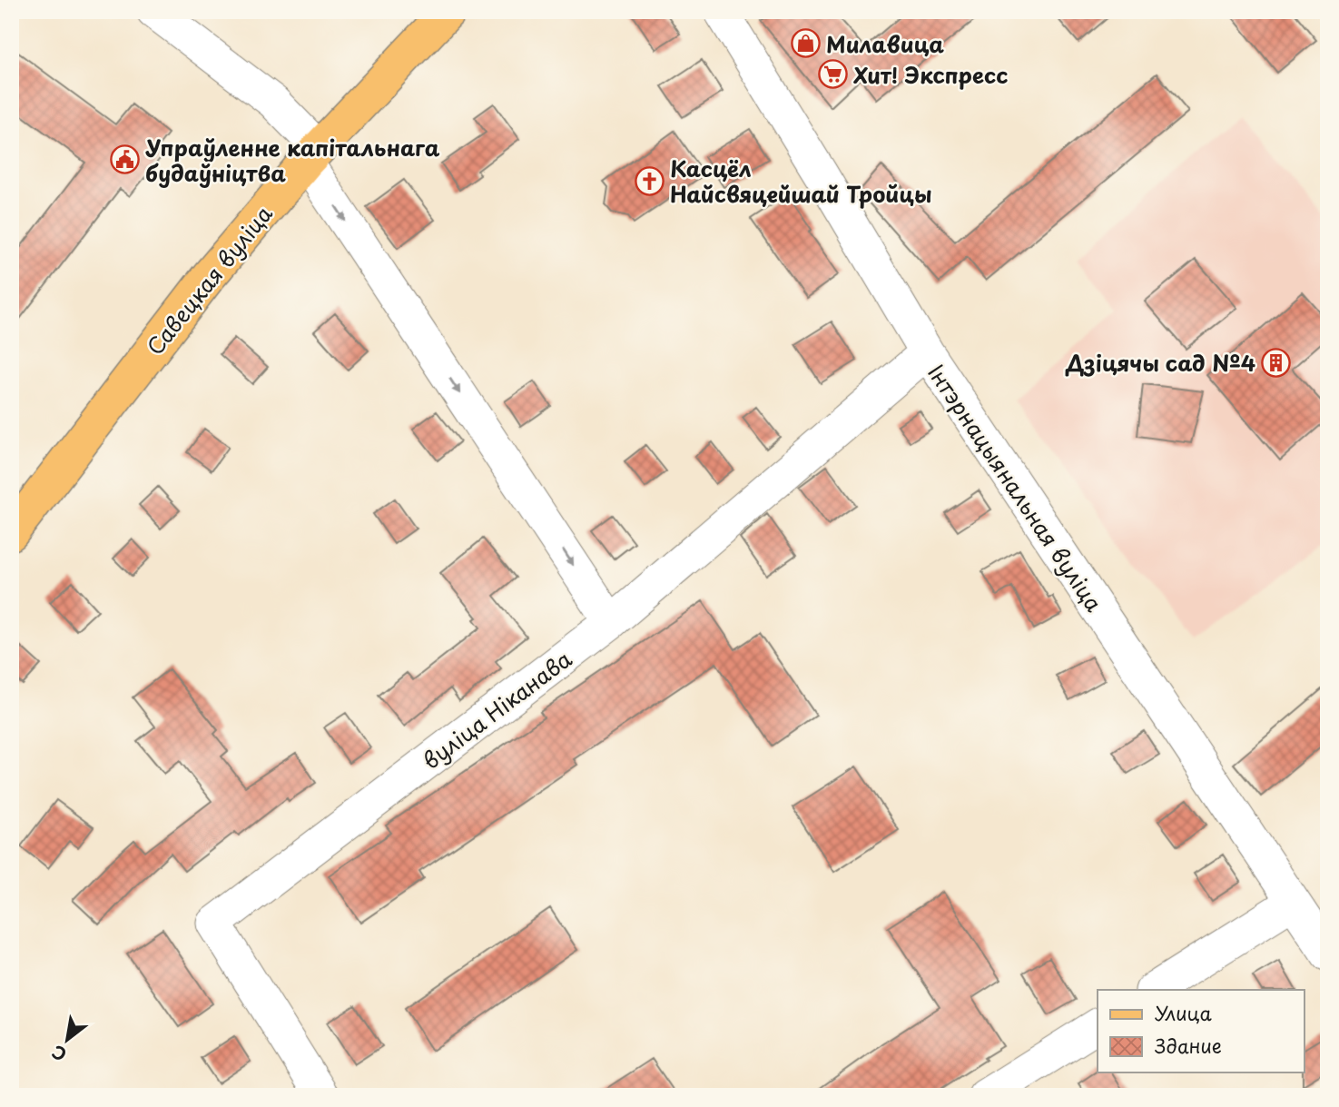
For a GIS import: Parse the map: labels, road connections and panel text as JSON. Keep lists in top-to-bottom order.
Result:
{
  "streets": {
    "main road": ["Савецкая вуліца"],
    "street": ["Інтэрнацыянальная вуліца", "вуліца Ніканава"]
  },
  "crossings": [
    ["Інтэрнацыянальная вуліца", "вуліца Ніканава"]
  ],
  "places": {
    "shop": ["Милавица"],
    "supermarket": ["Хит! Экспресс"],
    "public building": ["Упраўленне капітальнага будаўніцтва"],
    "church": ["Касцёл Найсвяцейшай Тройцы"],
    "building": ["Дзіцячы сад №4"]
  },
  "legend": ["Улица", "Здание"],
  "north": "bottom left"
}
